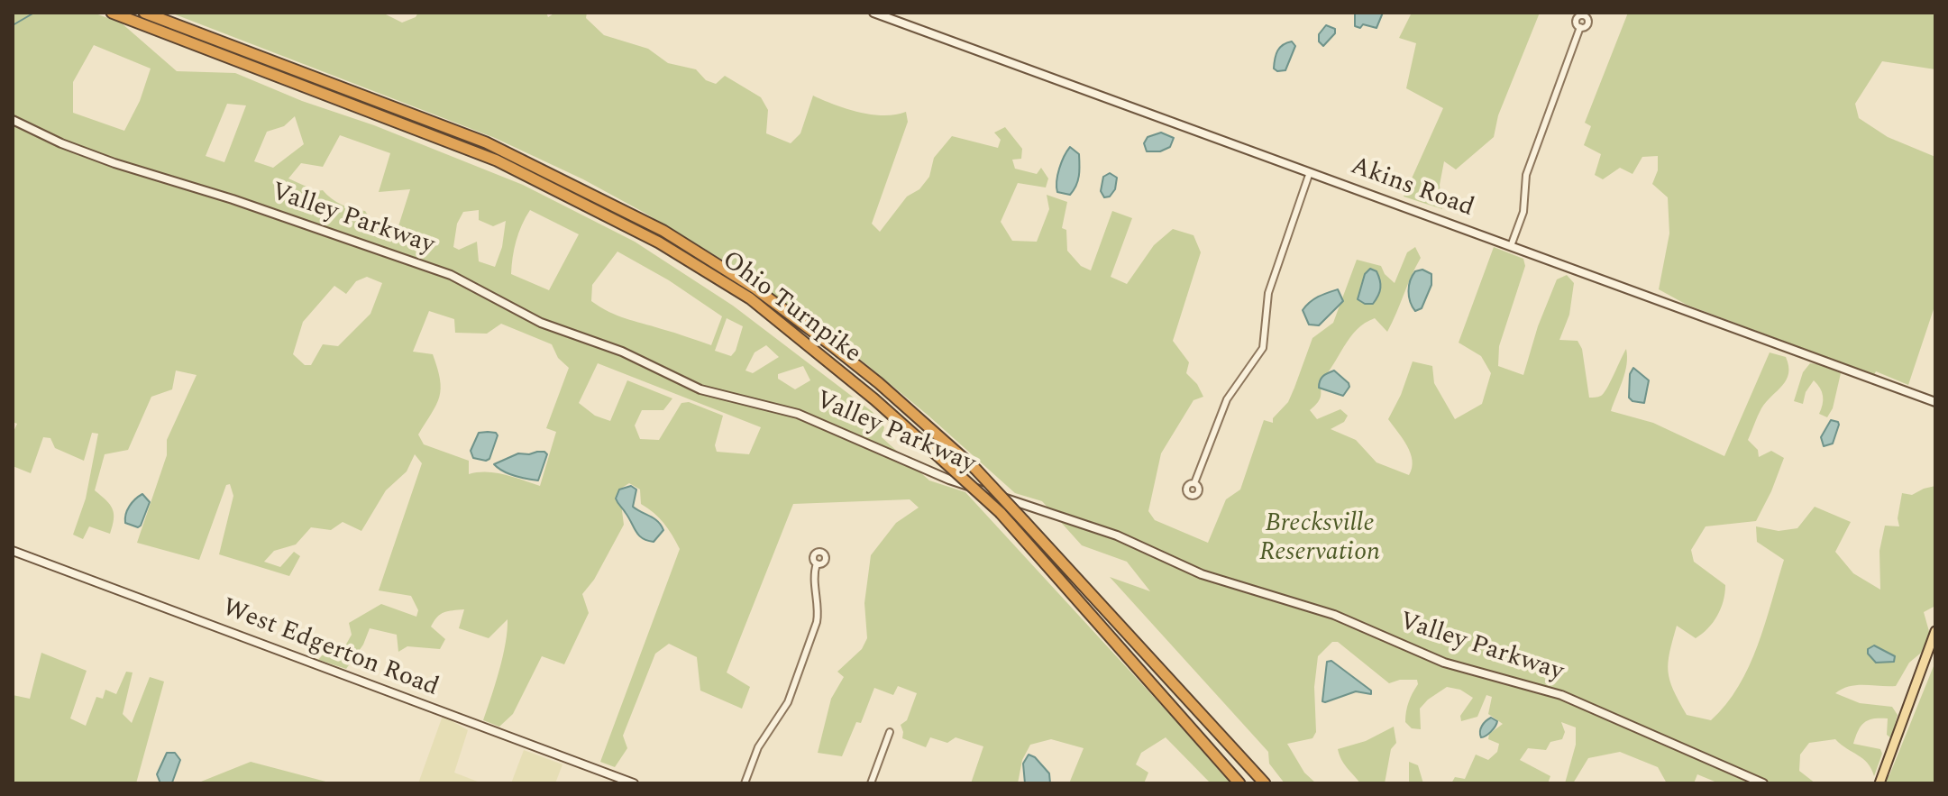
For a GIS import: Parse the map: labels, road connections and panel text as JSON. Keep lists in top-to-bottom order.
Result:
{
  "streets": {
    "highway": ["Ohio Turnpike"],
    "street": ["Akins Road", "Valley Parkway", "West Edgerton Road"]
  },
  "parks": ["Brecksville Reservation"]
}
